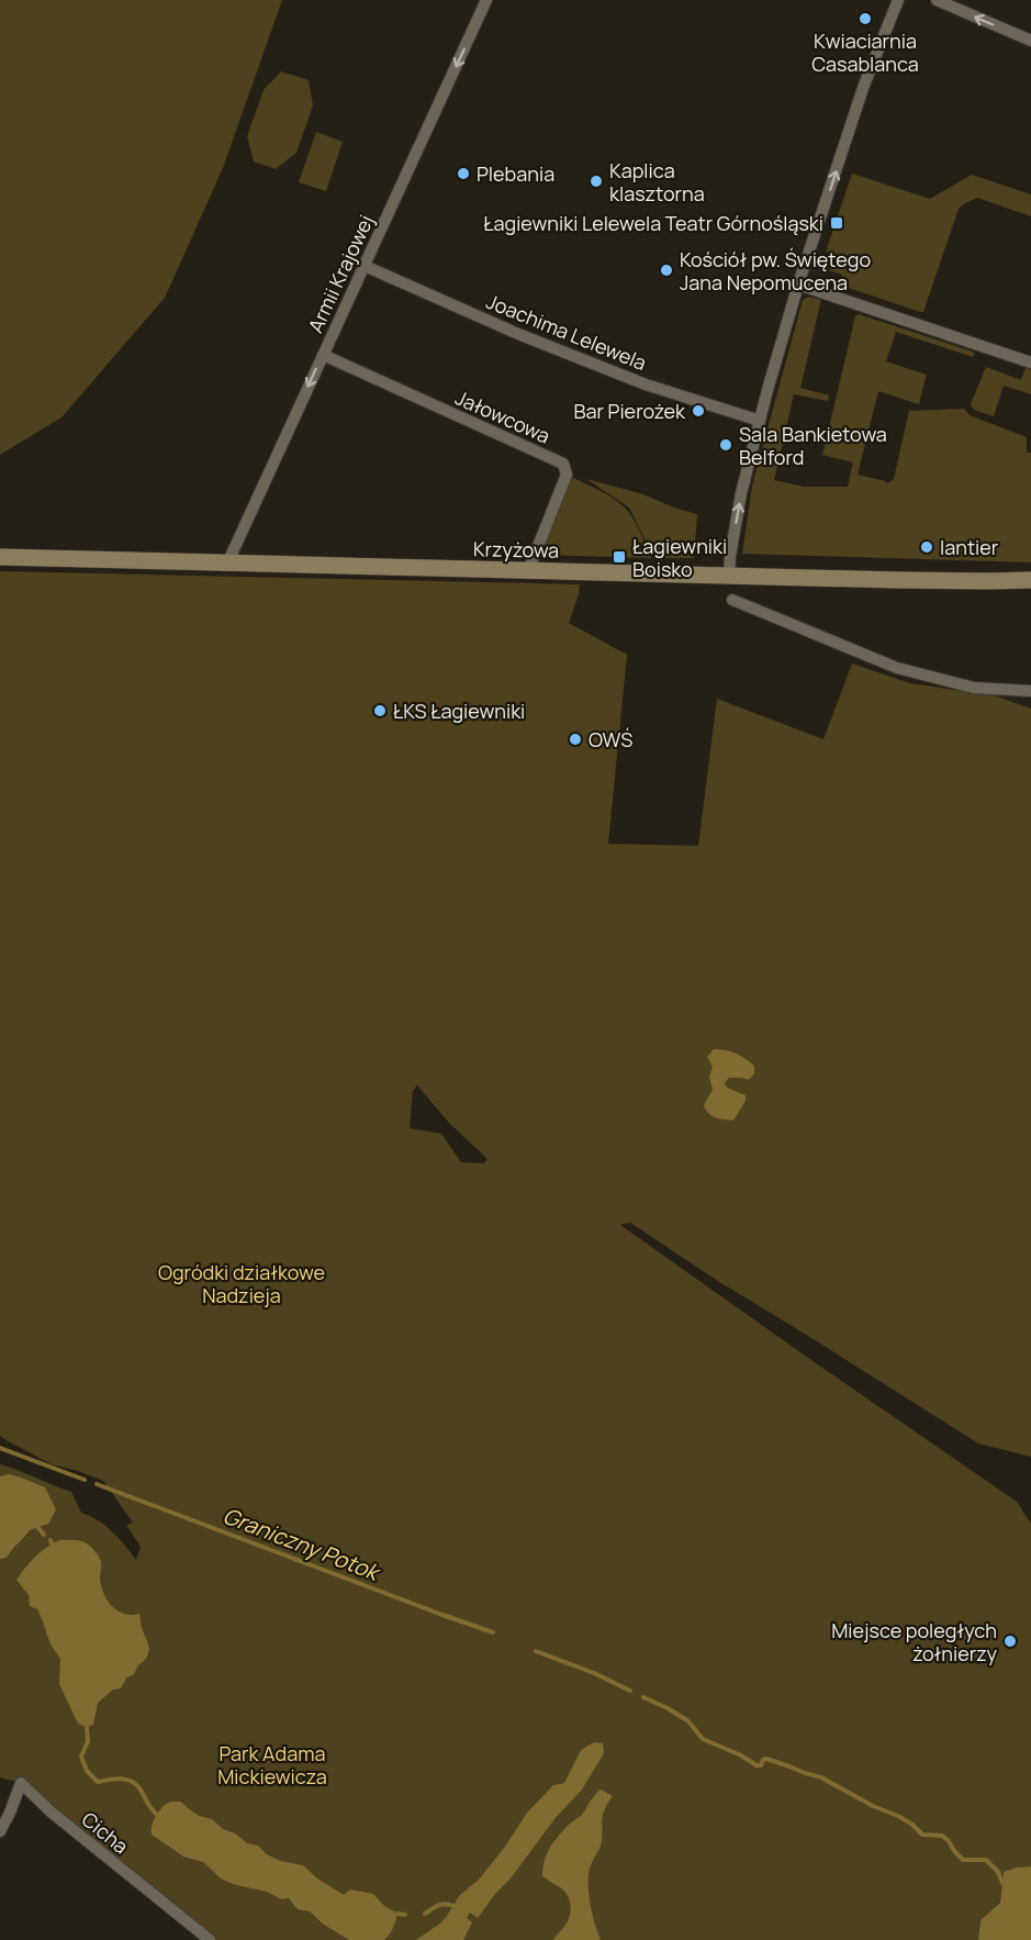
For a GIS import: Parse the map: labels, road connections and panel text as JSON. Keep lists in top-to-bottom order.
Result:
{
  "streets": {
    "street": [
      "Armii Krajowej",
      "Joachima Lelewela",
      "Jałowcowa",
      "Krzyżowa",
      "Cicha"
    ]
  },
  "crossings": [
    ["Armii Krajowej", "Joachima Lelewela"],
    ["Armii Krajowej", "Jałowcowa"],
    ["Armii Krajowej", "Krzyżowa"],
    ["Jałowcowa", "Krzyżowa"]
  ],
  "one_way": ["Armii Krajowej"],
  "water": ["Graniczny Potok"],
  "parks": ["Ogródki działkowe Nadzieja", "Park Adama Mickiewicza"],
  "places": {
    "other": [
      "Kwiaciarnia Casablanca",
      "Plebania",
      "Kaplica klasztorna",
      "Kościół pw. Świętego Jana Nepomucena",
      "Bar Pierożek",
      "Sala Bankietowa Belford",
      "lantier",
      "ŁKS Łagiewniki",
      "OWŚ",
      "Miejsce poległych żołnierzy"
    ],
    "transit": ["Łagiewniki Lelewela Teatr Górnośląski", "Łagiewniki Boisko"]
  }
}
